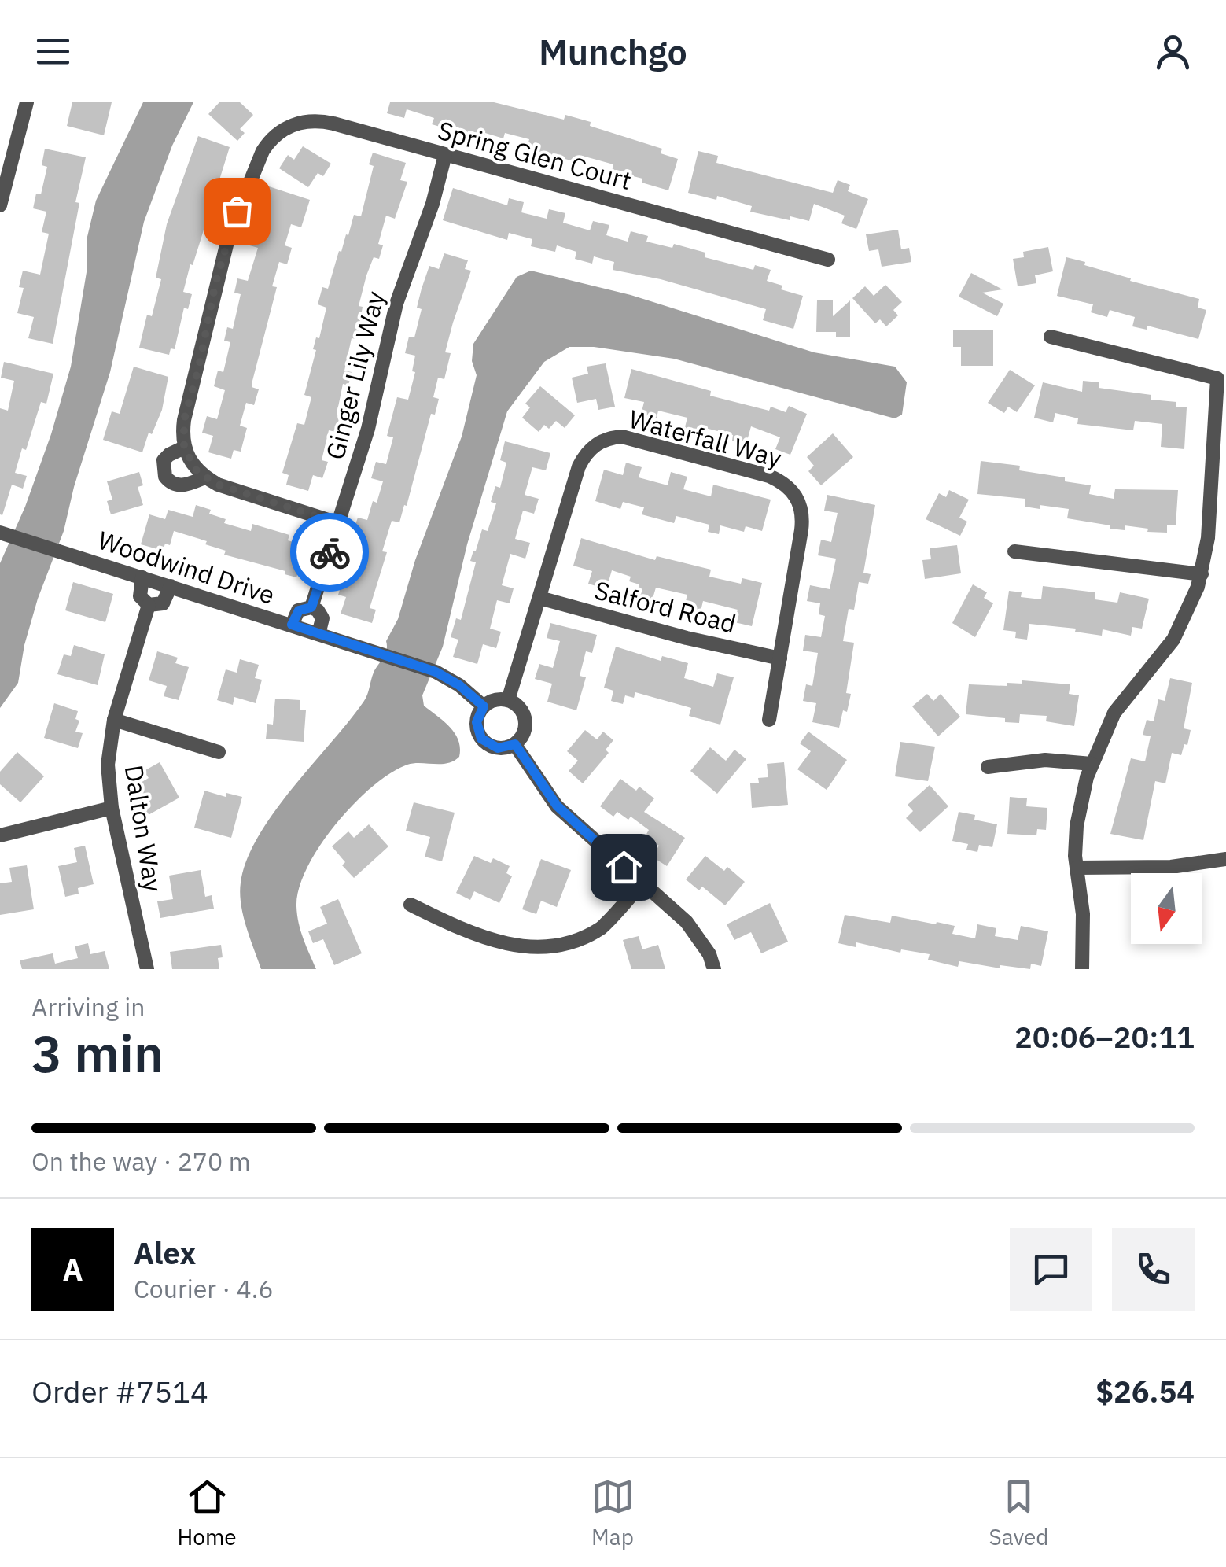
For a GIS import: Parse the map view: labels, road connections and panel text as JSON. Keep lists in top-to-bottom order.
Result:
{
  "streets": {
    "street": [
      "Spring Glen Court",
      "Ginger Lily Way",
      "Waterfall Way",
      "Woodwind Drive",
      "Salford Road",
      "Dalton Way"
    ]
  },
  "crossings": [
    ["Spring Glen Court", "Ginger Lily Way"],
    ["Waterfall Way", "Woodwind Drive"],
    ["Waterfall Way", "Salford Road"]
  ],
  "north": "bottom",
  "page": {
    "header": "Munchgo",
    "heading": ["3 min", "Arriving in", "20:06–20:11"],
    "panel": [
      "Alex",
      "Courier · 4.6",
      "Order #7514",
      "$26.54"
    ],
    "bar": "On the way · 270 m",
    "round": "A",
    "tabs": ["Home", "Map", "Saved"]
  }
}
